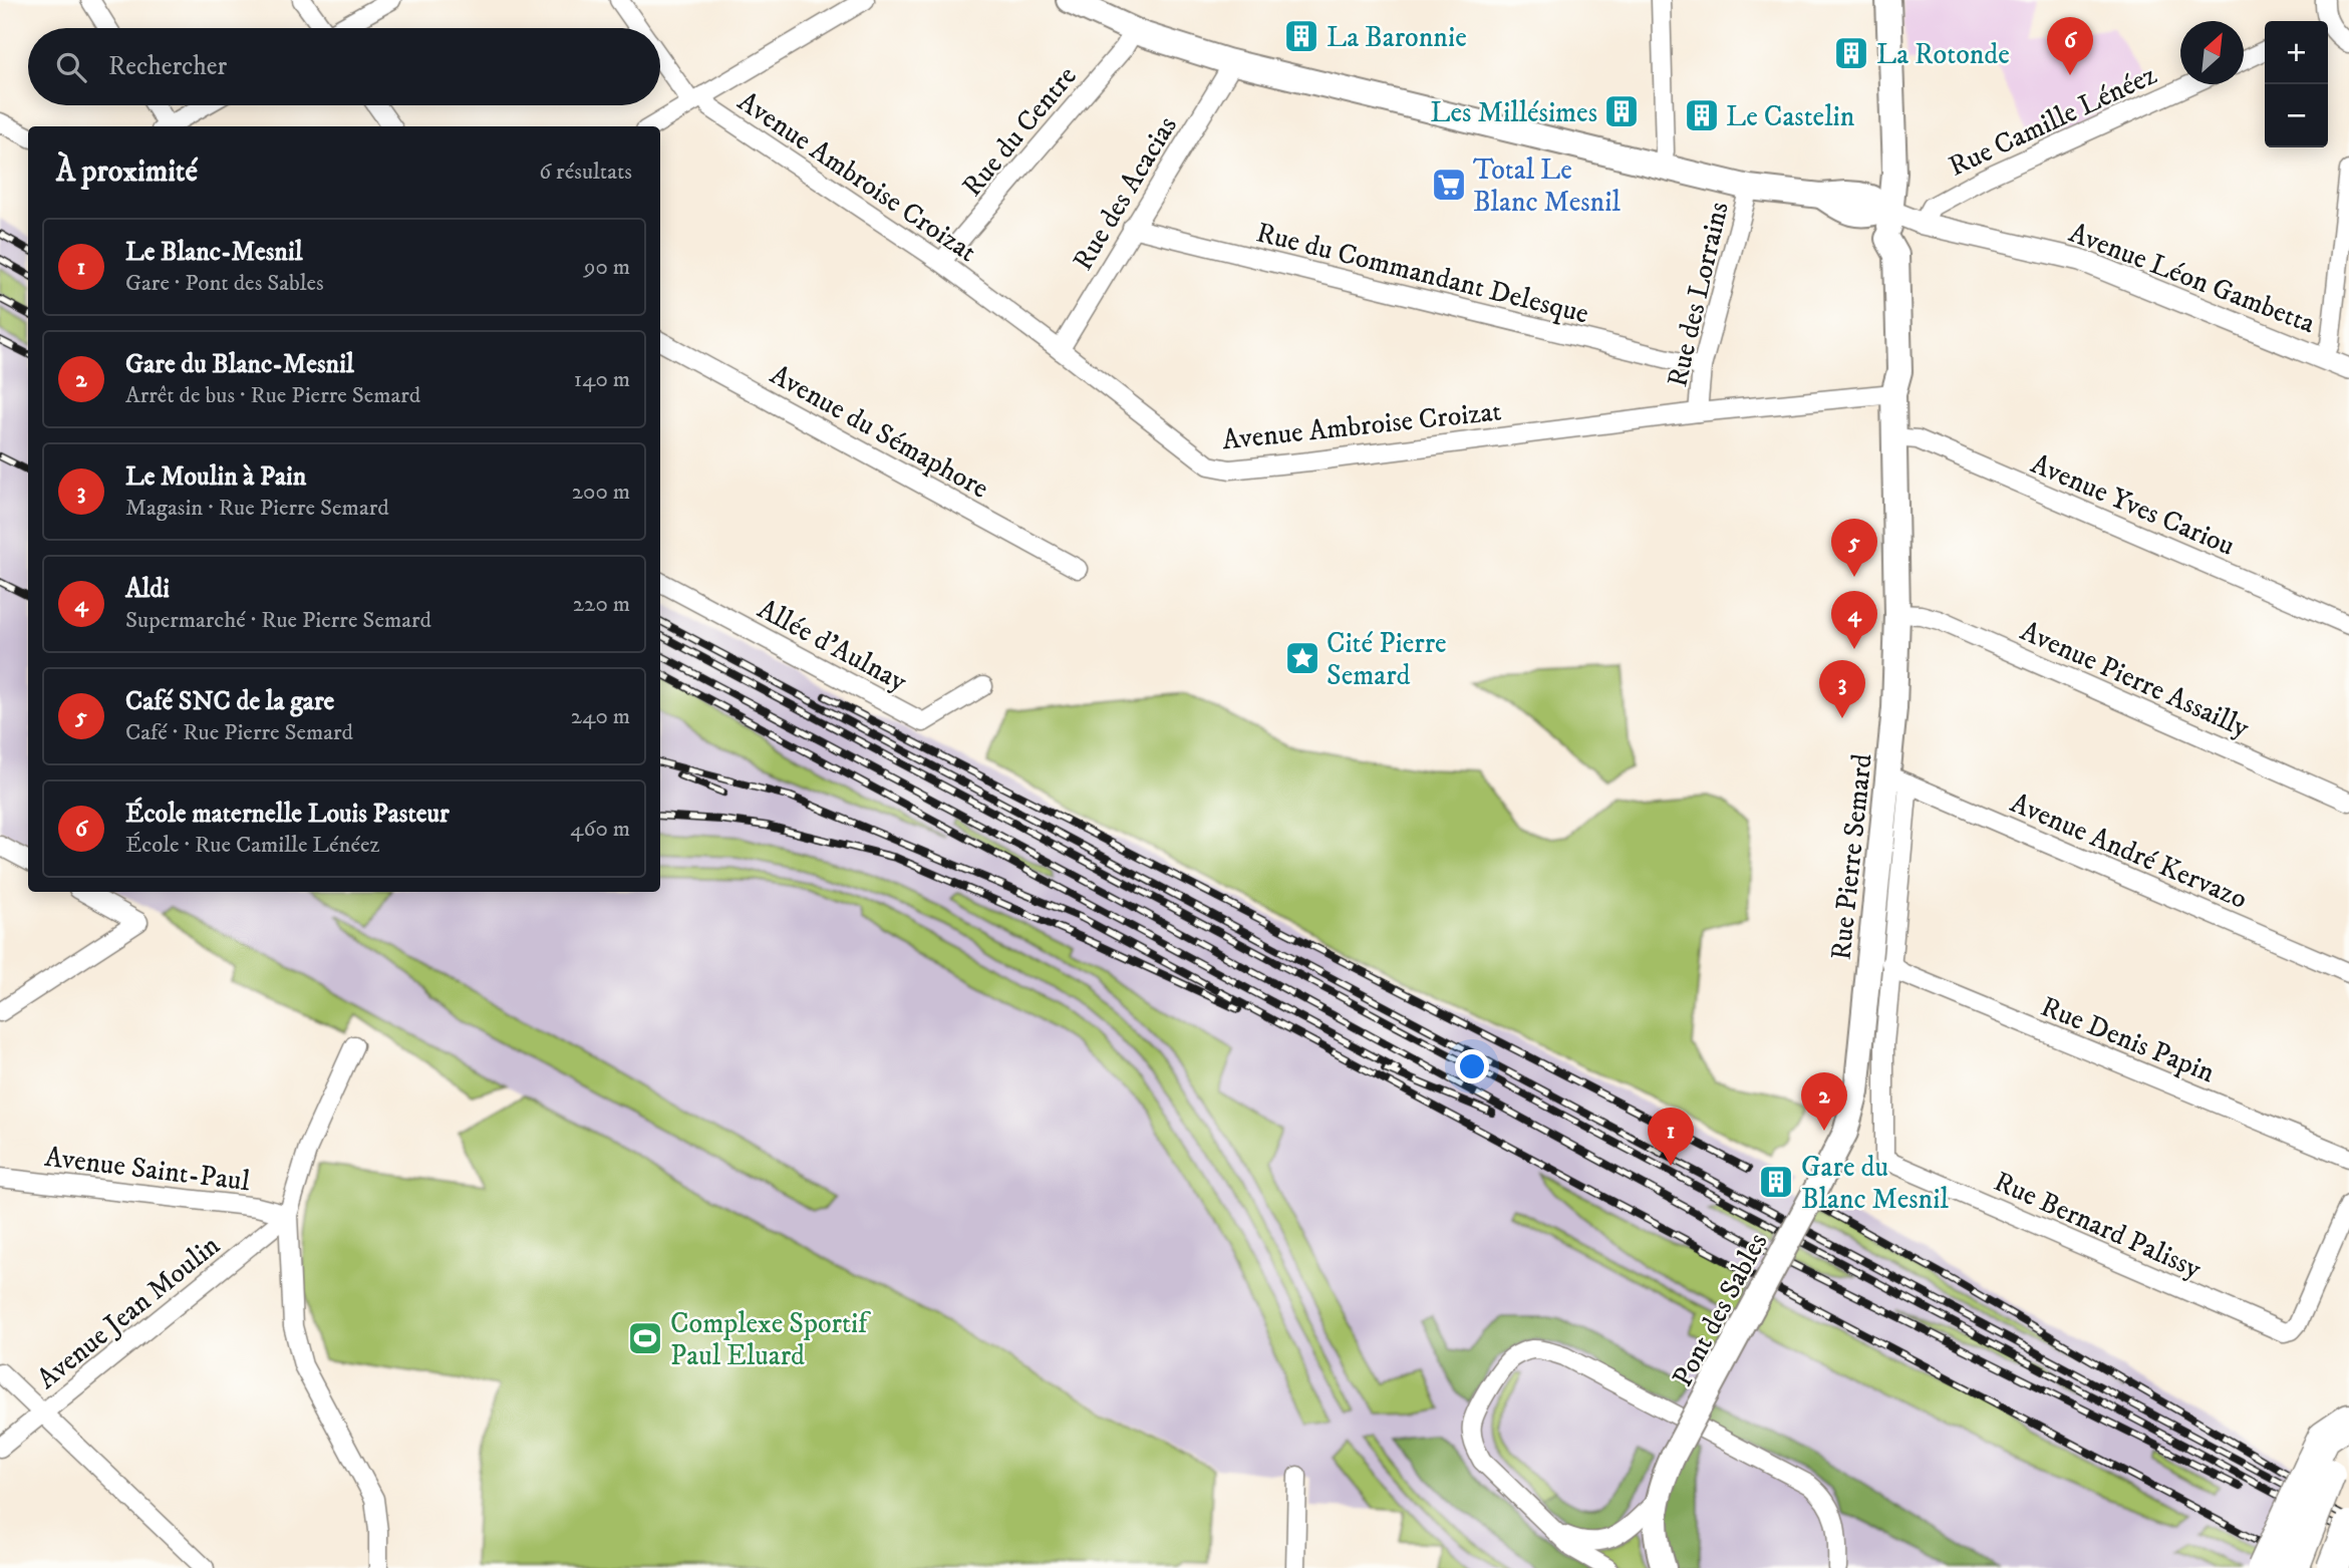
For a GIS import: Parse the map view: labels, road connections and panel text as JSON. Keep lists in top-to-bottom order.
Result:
{
  "streets": {
    "main road": ["Rue Pierre Semard", "Pont des Sables"],
    "street": [
      "Rue Camille Lénéez",
      "Rue du Centre",
      "Avenue Ambroise Croizat",
      "Rue des Acacias",
      "Rue du Commandant Delesque",
      "Avenue Léon Gambetta",
      "Rue des Lorrains",
      "Avenue du Sémaphore",
      "Avenue Yves Cariou",
      "Allée d'Aulnay",
      "Avenue Pierre Assailly",
      "Avenue André Kervazo",
      "Rue Denis Papin",
      "Avenue Saint-Paul",
      "Rue Bernard Palissy",
      "Avenue Jean Moulin"
    ]
  },
  "crossings": [
    ["Rue Camille Lénéez", "Avenue Léon Gambetta"],
    ["Rue du Centre", "Avenue Ambroise Croizat"],
    ["Avenue Ambroise Croizat", "Rue des Acacias"],
    ["Avenue Ambroise Croizat", "Rue des Lorrains"],
    ["Avenue Ambroise Croizat", "Rue Pierre Semard"],
    ["Rue des Acacias", "Rue du Commandant Delesque"],
    ["Rue du Commandant Delesque", "Rue des Lorrains"],
    ["Avenue Léon Gambetta", "Rue Pierre Semard"],
    ["Avenue Yves Cariou", "Rue Pierre Semard"],
    ["Avenue Pierre Assailly", "Rue Pierre Semard"],
    ["Avenue André Kervazo", "Rue Pierre Semard"],
    ["Rue Pierre Semard", "Rue Denis Papin"],
    ["Rue Pierre Semard", "Rue Bernard Palissy"],
    ["Rue Pierre Semard", "Pont des Sables"],
    ["Avenue Saint-Paul", "Avenue Jean Moulin"]
  ],
  "places": {
    "building": [
      "La Baronnie",
      "La Rotonde",
      "Les Millésimes",
      "Le Castelin",
      "Gare du Blanc Mesnil"
    ],
    "supermarket": ["Total Le Blanc Mesnil"],
    "place": ["Cité Pierre Semard"],
    "sports": ["Complexe Sportif Paul Eluard"]
  },
  "north": "top right",
  "page": {
    "pins": [
      "6",
      "5",
      "4",
      "3",
      "2",
      "1"
    ],
    "map_buttons": ["+", "−"],
    "search": "Rechercher",
    "heading": ["À proximité", "6 résultats"],
    "list": [
      {
        "mark": "1",
        "name": "Le Blanc-Mesnil",
        "note": "Gare · Pont des Sables",
        "value": "90 m"
      },
      {
        "mark": "2",
        "name": "Gare du Blanc-Mesnil",
        "note": "Arrêt de bus · Rue Pierre Semard",
        "value": "140 m"
      },
      {
        "mark": "3",
        "name": "Le Moulin à Pain",
        "note": "Magasin · Rue Pierre Semard",
        "value": "200 m"
      },
      {
        "mark": "4",
        "name": "Aldi",
        "note": "Supermarché · Rue Pierre Semard",
        "value": "220 m"
      },
      {
        "mark": "5",
        "name": "Café SNC de la gare",
        "note": "Café · Rue Pierre Semard",
        "value": "240 m"
      },
      {
        "mark": "6",
        "name": "École maternelle Louis Pasteur",
        "note": "École · Rue Camille Lénéez",
        "value": "460 m"
      }
    ]
  }
}
